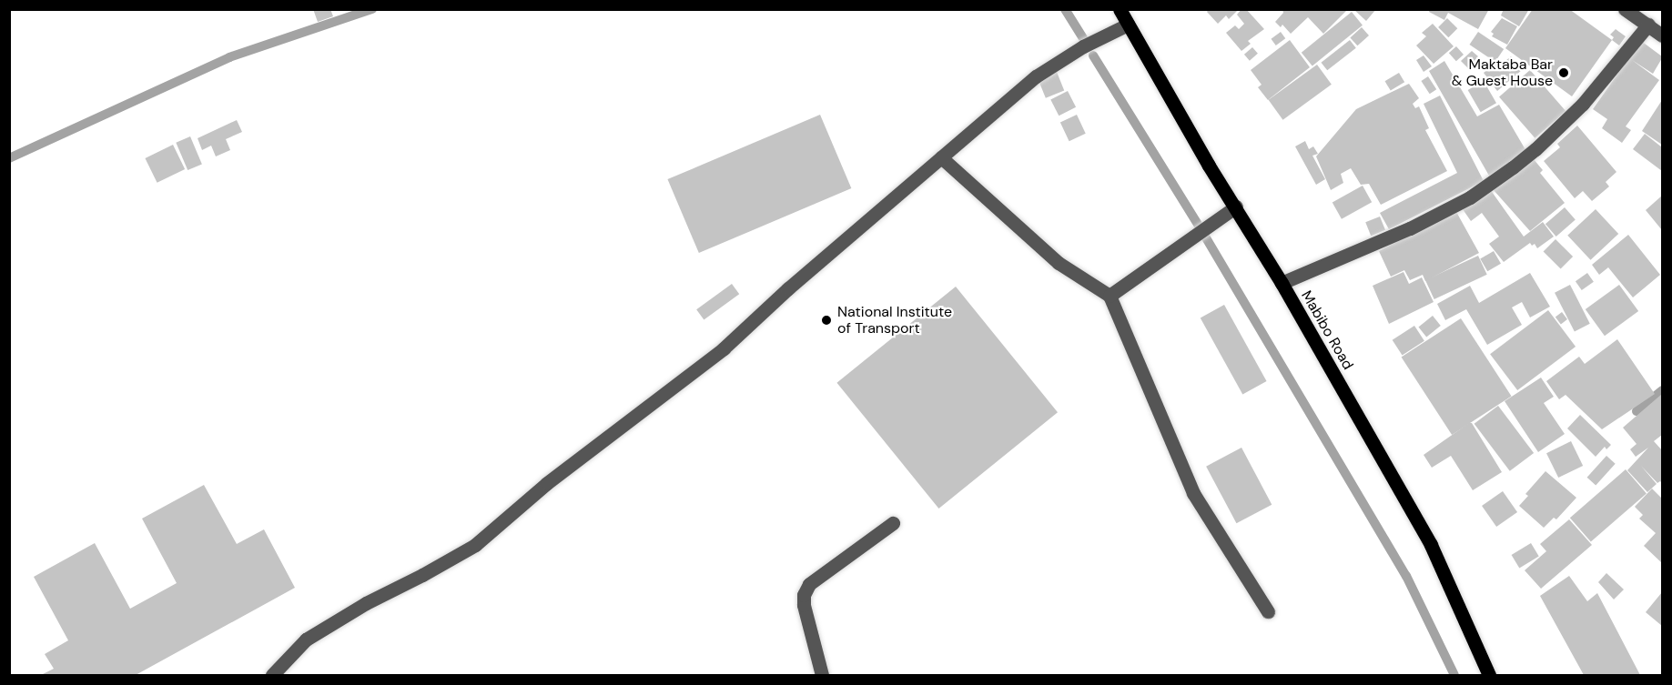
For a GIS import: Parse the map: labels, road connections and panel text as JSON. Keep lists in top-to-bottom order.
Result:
{
  "streets": {
    "main road": ["Mabibo Road"]
  },
  "places": ["Maktaba Bar & Guest House", "National Institute of Transport"]
}
